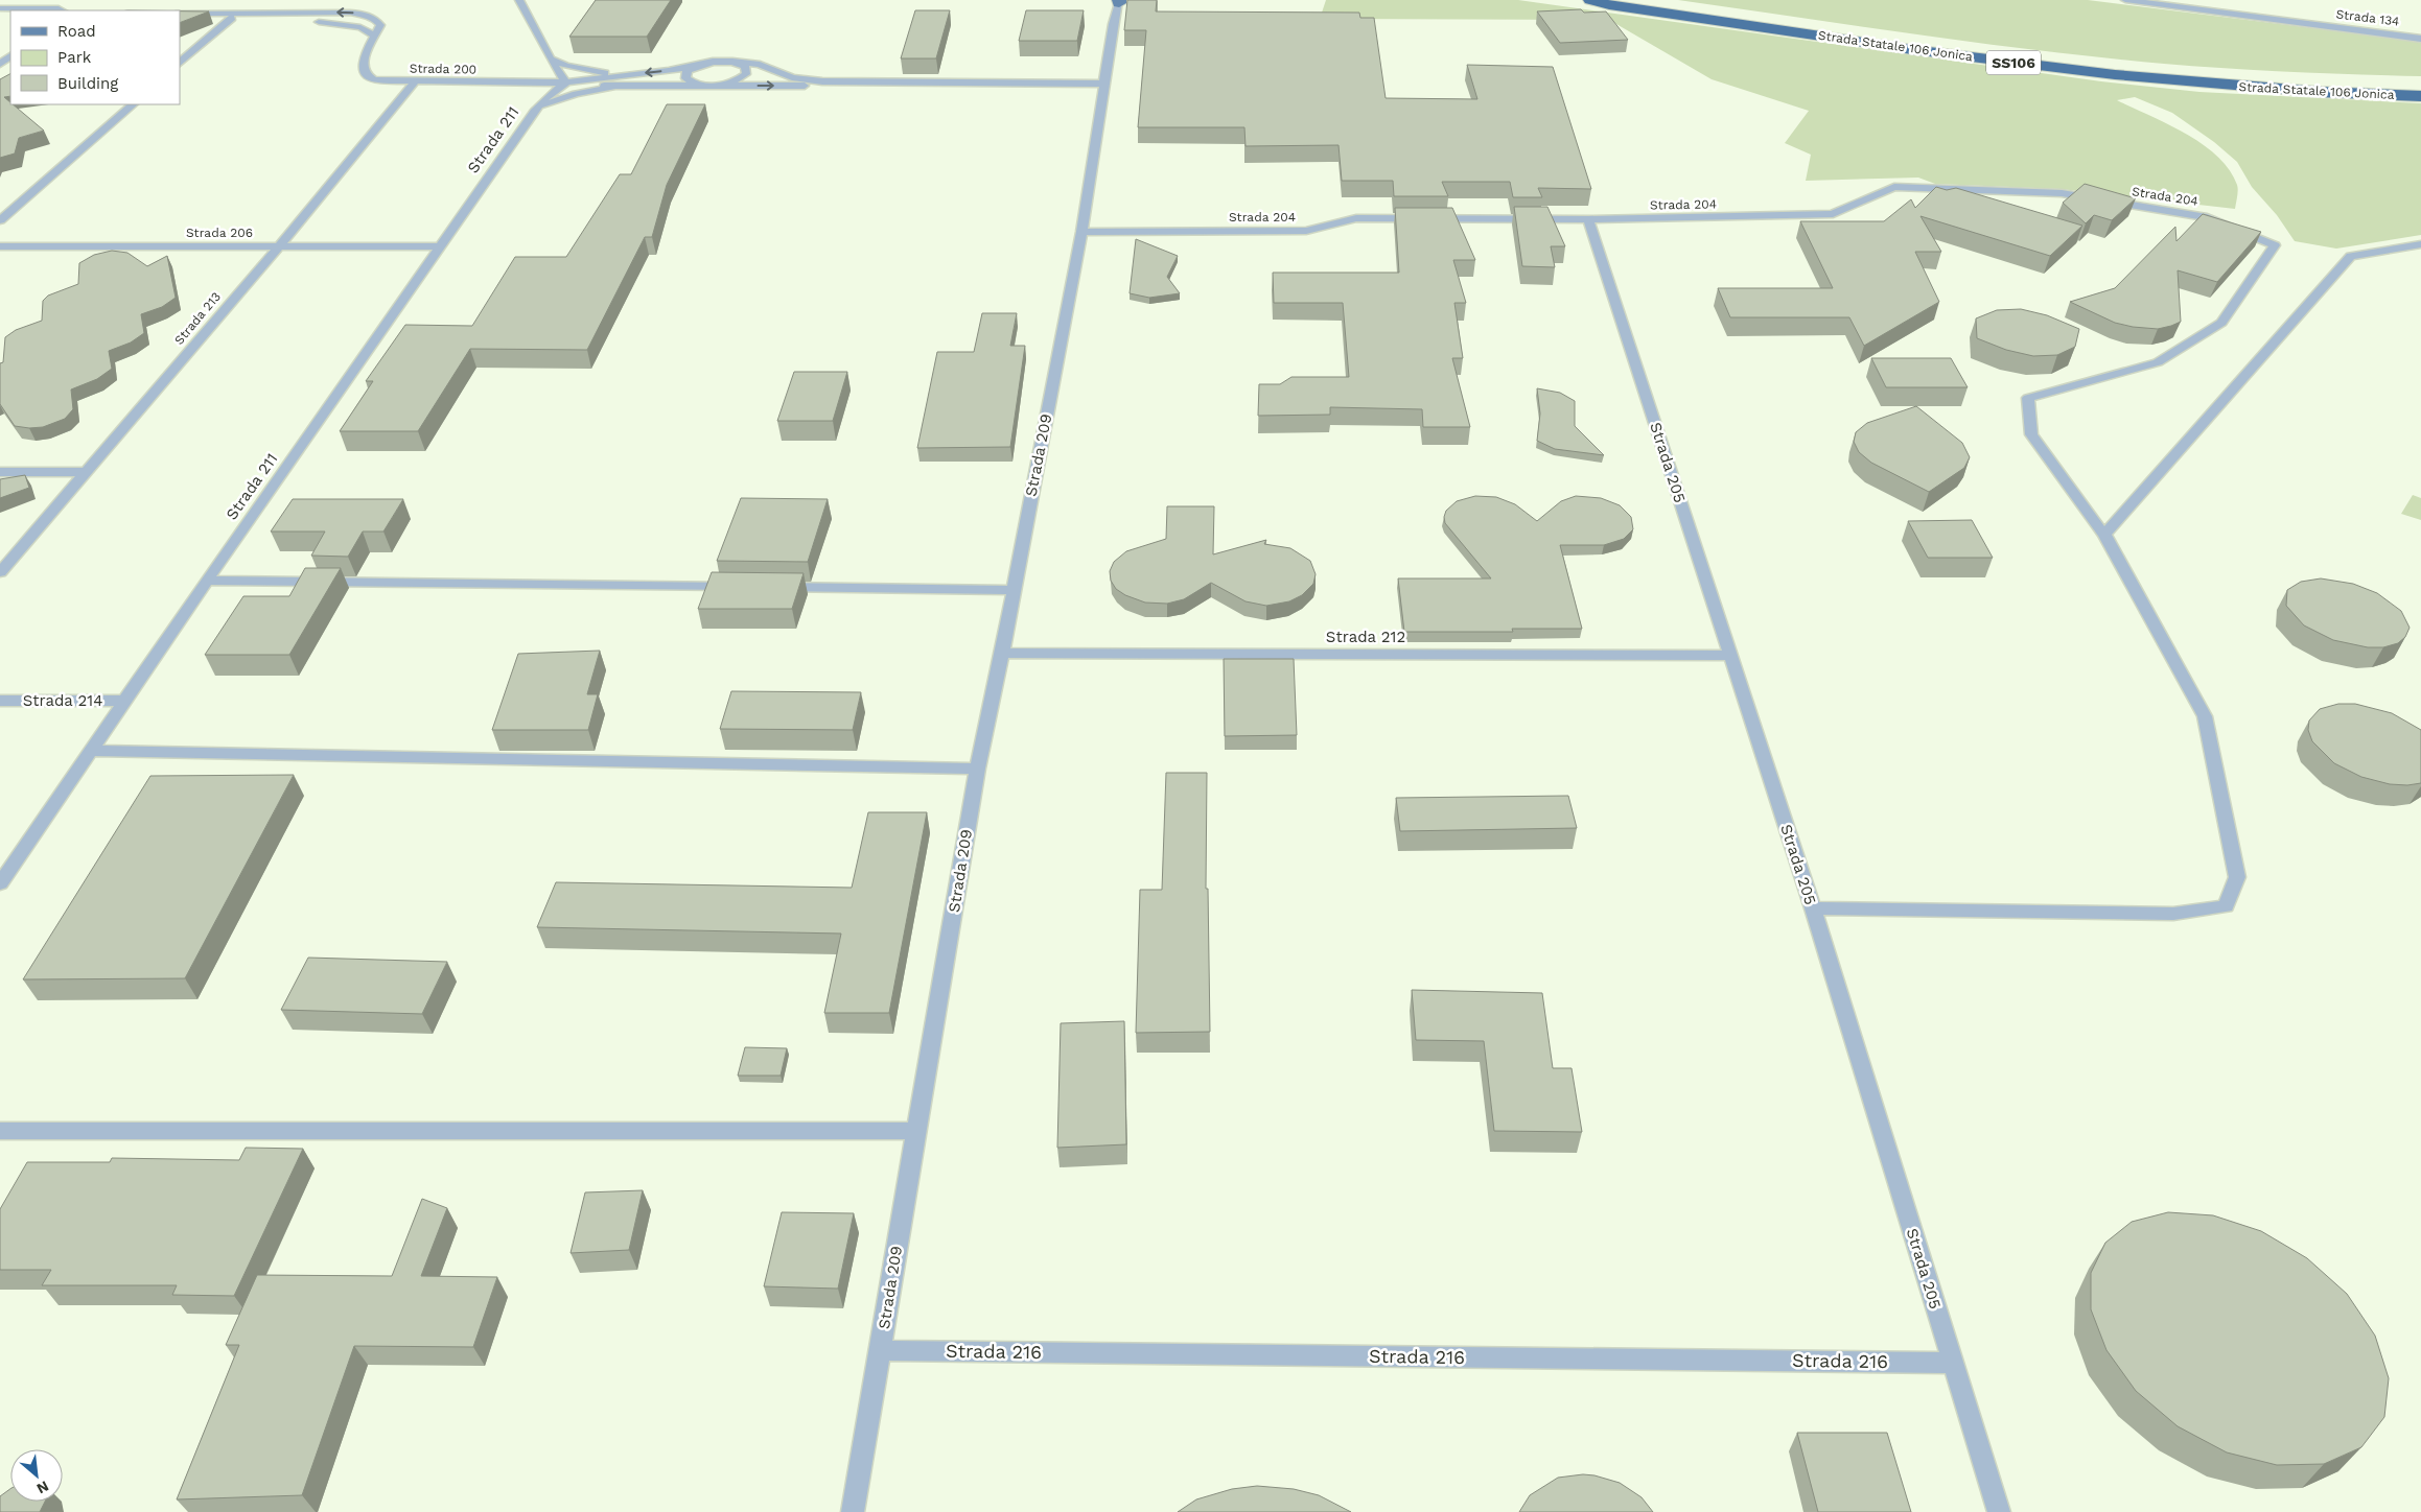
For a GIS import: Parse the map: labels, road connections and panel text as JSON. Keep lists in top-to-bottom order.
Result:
{
  "streets": {
    "highway": ["Strada Statale 106 Jonica", "SS106"],
    "lane": [
      "Strada 134",
      "Strada 200",
      "Strada 211",
      "Strada 204",
      "Strada 206",
      "Strada 213",
      "Strada 209",
      "Strada 205",
      "Strada 212",
      "Strada 214",
      "Strada 216"
    ]
  },
  "crossings": [
    ["Strada 200", "Strada 211"],
    ["Strada 200", "Strada 213"],
    ["Strada 211", "Strada 206"],
    ["Strada 211", "Strada 214"],
    ["Strada 204", "Strada 209"],
    ["Strada 204", "Strada 205"],
    ["Strada 206", "Strada 213"],
    ["Strada 209", "Strada 212"],
    ["Strada 209", "Strada 216"],
    ["Strada 205", "Strada 212"],
    ["Strada 205", "Strada 216"]
  ],
  "legend": ["Road", "Park", "Building"],
  "north": "bottom right"
}
